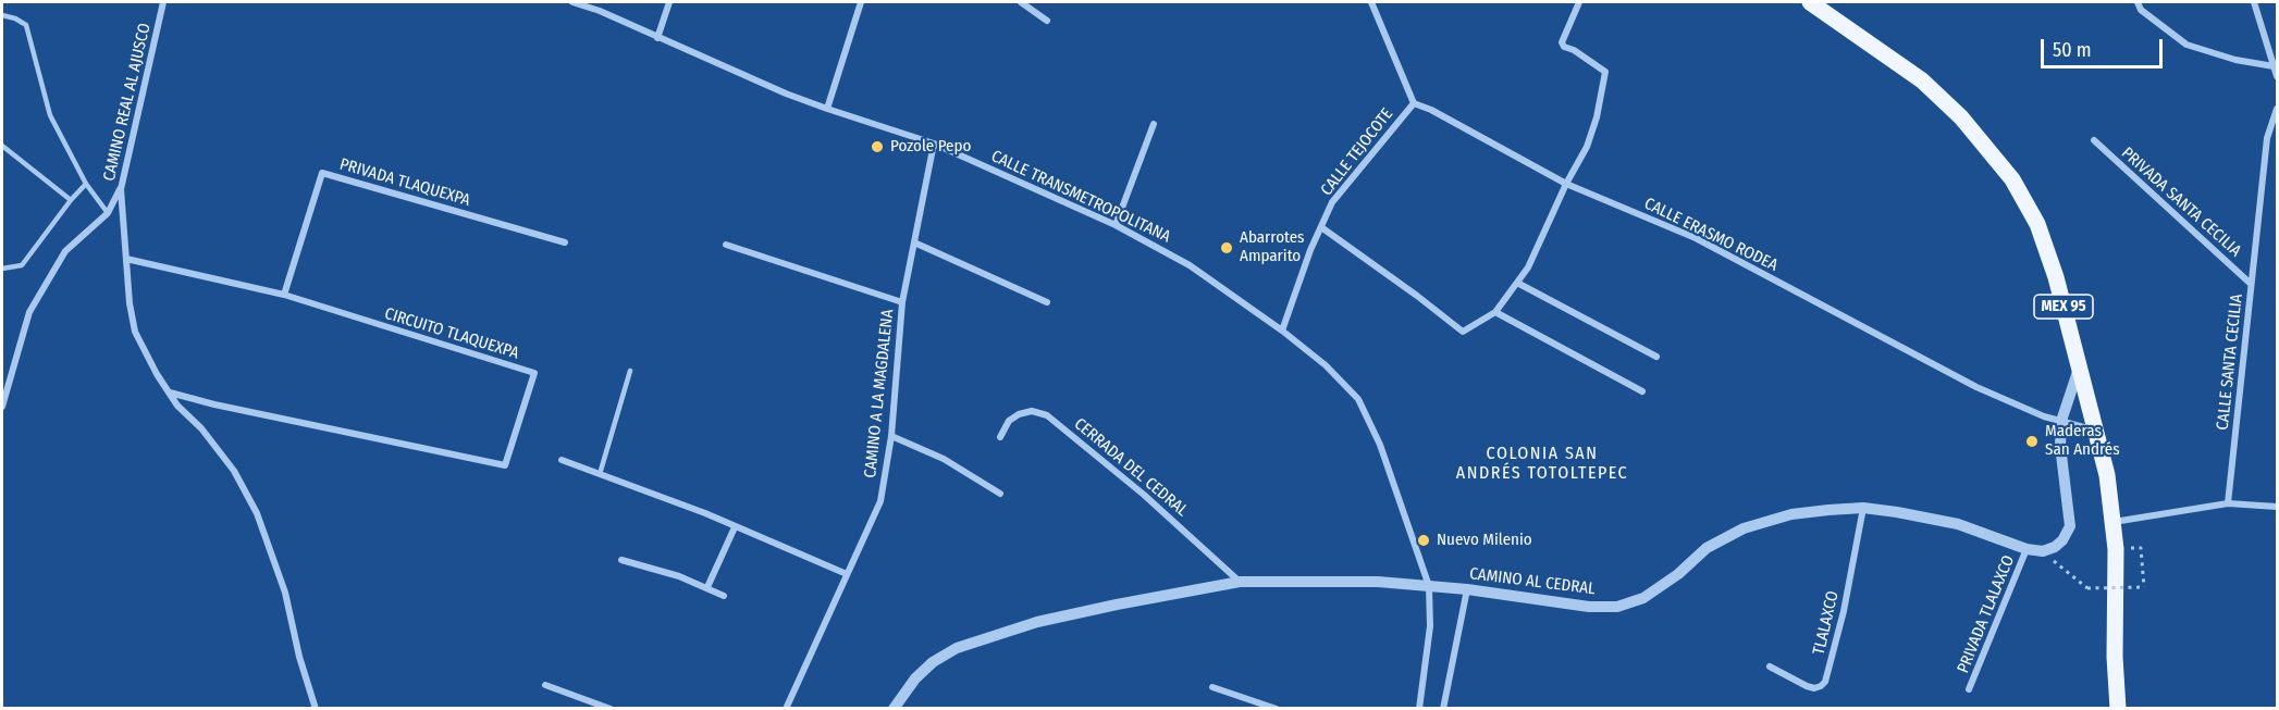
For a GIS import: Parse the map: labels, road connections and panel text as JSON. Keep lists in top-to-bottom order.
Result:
{
  "streets": {
    "main road": ["MEX 95"],
    "street": [
      "CAMINO REAL AL AJUSCO",
      "CALLE TEJOCOTE",
      "PRIVADA TLAQUEXPA",
      "CALLE TRANSMETROPOLITANA",
      "PRIVADA SANTA CECILIA",
      "CALLE ERASMO RODEA",
      "CIRCUITO TLAQUEXPA",
      "CALLE SANTA CECILIA",
      "CAMINO A LA MAGDALENA",
      "CERRADA DEL CEDRAL",
      "CAMINO AL CEDRAL",
      "PRIVADA TLALAXCO",
      "TLALAXCO"
    ]
  },
  "crossings": [
    ["CAMINO REAL AL AJUSCO", "CIRCUITO TLAQUEXPA"],
    ["CALLE TEJOCOTE", "CALLE TRANSMETROPOLITANA"],
    ["CALLE TEJOCOTE", "CALLE ERASMO RODEA"],
    ["PRIVADA TLAQUEXPA", "CIRCUITO TLAQUEXPA"],
    ["CALLE TRANSMETROPOLITANA", "CAMINO A LA MAGDALENA"],
    ["CALLE TRANSMETROPOLITANA", "CAMINO AL CEDRAL"],
    ["PRIVADA SANTA CECILIA", "CALLE SANTA CECILIA"],
    ["CALLE ERASMO RODEA", "MEX 95"],
    ["CALLE ERASMO RODEA", "CAMINO AL CEDRAL"],
    ["MEX 95", "CAMINO AL CEDRAL"],
    ["CERRADA DEL CEDRAL", "CAMINO AL CEDRAL"],
    ["CAMINO AL CEDRAL", "PRIVADA TLALAXCO"],
    ["CAMINO AL CEDRAL", "TLALAXCO"]
  ],
  "districts": ["COLONIA SAN ANDRÉS TOTOLTEPEC"],
  "places": [
    "Pozole Pepo",
    "Abarrotes Amparito",
    "Maderas San Andrés",
    "Nuevo Milenio"
  ],
  "scale_bar": "50 m"
}
